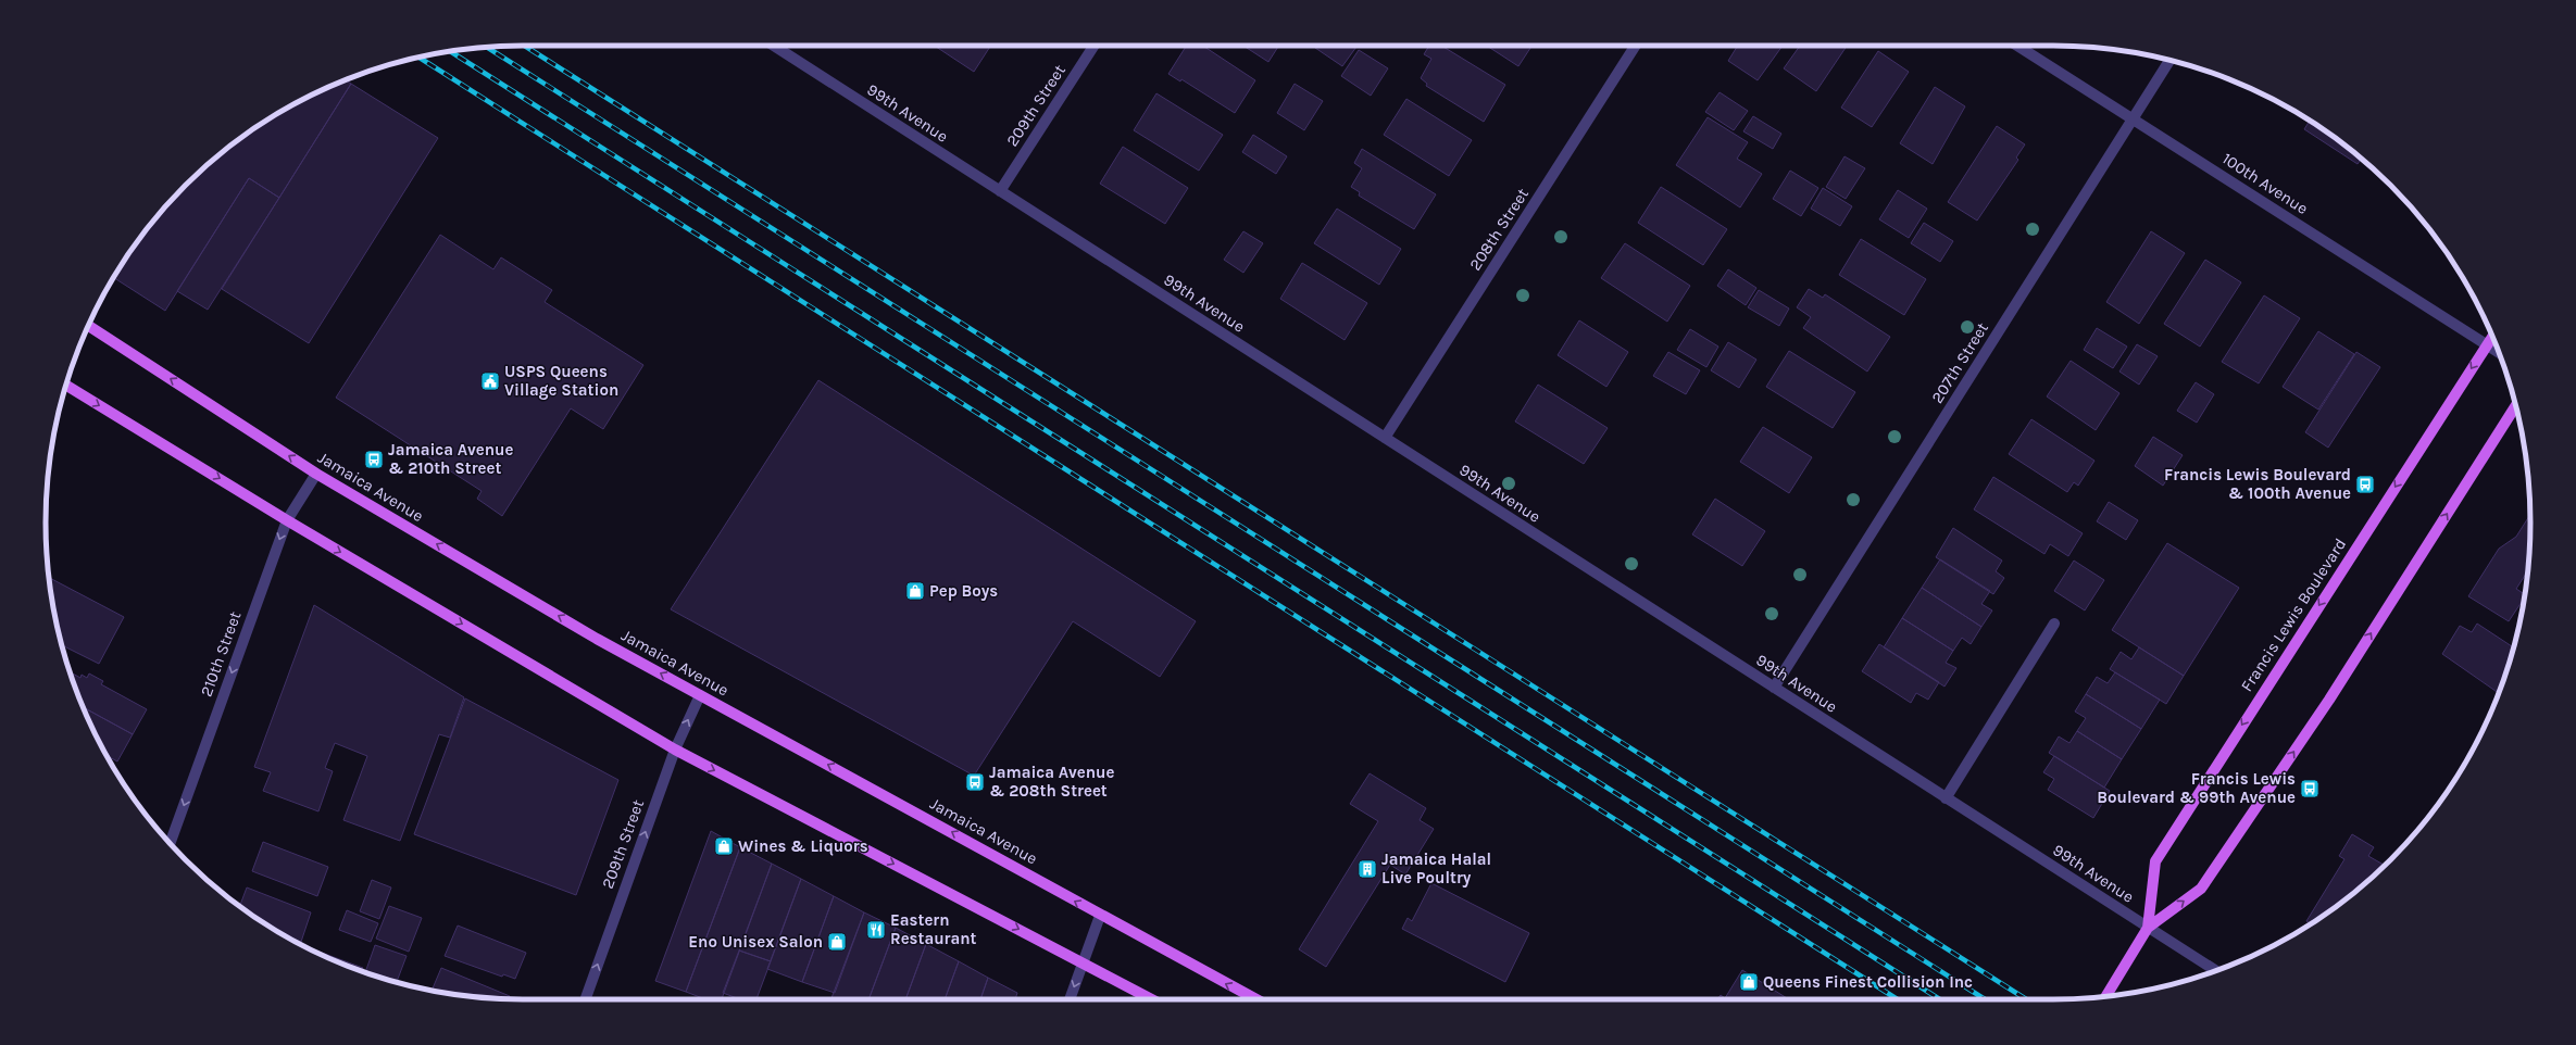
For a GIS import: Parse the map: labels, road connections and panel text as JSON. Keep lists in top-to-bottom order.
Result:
{
  "streets": {
    "main road": ["Jamaica Avenue", "Francis Lewis Boulevard"],
    "street": [
      "209th Street",
      "99th Avenue",
      "100th Avenue",
      "208th Street",
      "207th Street",
      "210th Street"
    ]
  },
  "crossings": [
    ["209th Street", "99th Avenue"],
    ["209th Street", "Jamaica Avenue"],
    ["99th Avenue", "208th Street"],
    ["99th Avenue", "207th Street"],
    ["99th Avenue", "Francis Lewis Boulevard"],
    ["100th Avenue", "207th Street"],
    ["100th Avenue", "Francis Lewis Boulevard"],
    ["Jamaica Avenue", "210th Street"]
  ],
  "one_way": ["209th Street", "210th Street"],
  "places": {
    "public building": ["USPS Queens Village Station"],
    "bus stop": [
      "Jamaica Avenue & 210th Street",
      "Francis Lewis Boulevard & 100th Avenue",
      "Jamaica Avenue & 208th Street",
      "Francis Lewis Boulevard & 99th Avenue"
    ],
    "shop": [
      "Pep Boys",
      "Wines & Liquors",
      "Eno Unisex Salon",
      "Queens Finest Collision Inc"
    ],
    "building": ["Jamaica Halal Live Poultry"],
    "restaurant": ["Eastern Restaurant"]
  }
}
